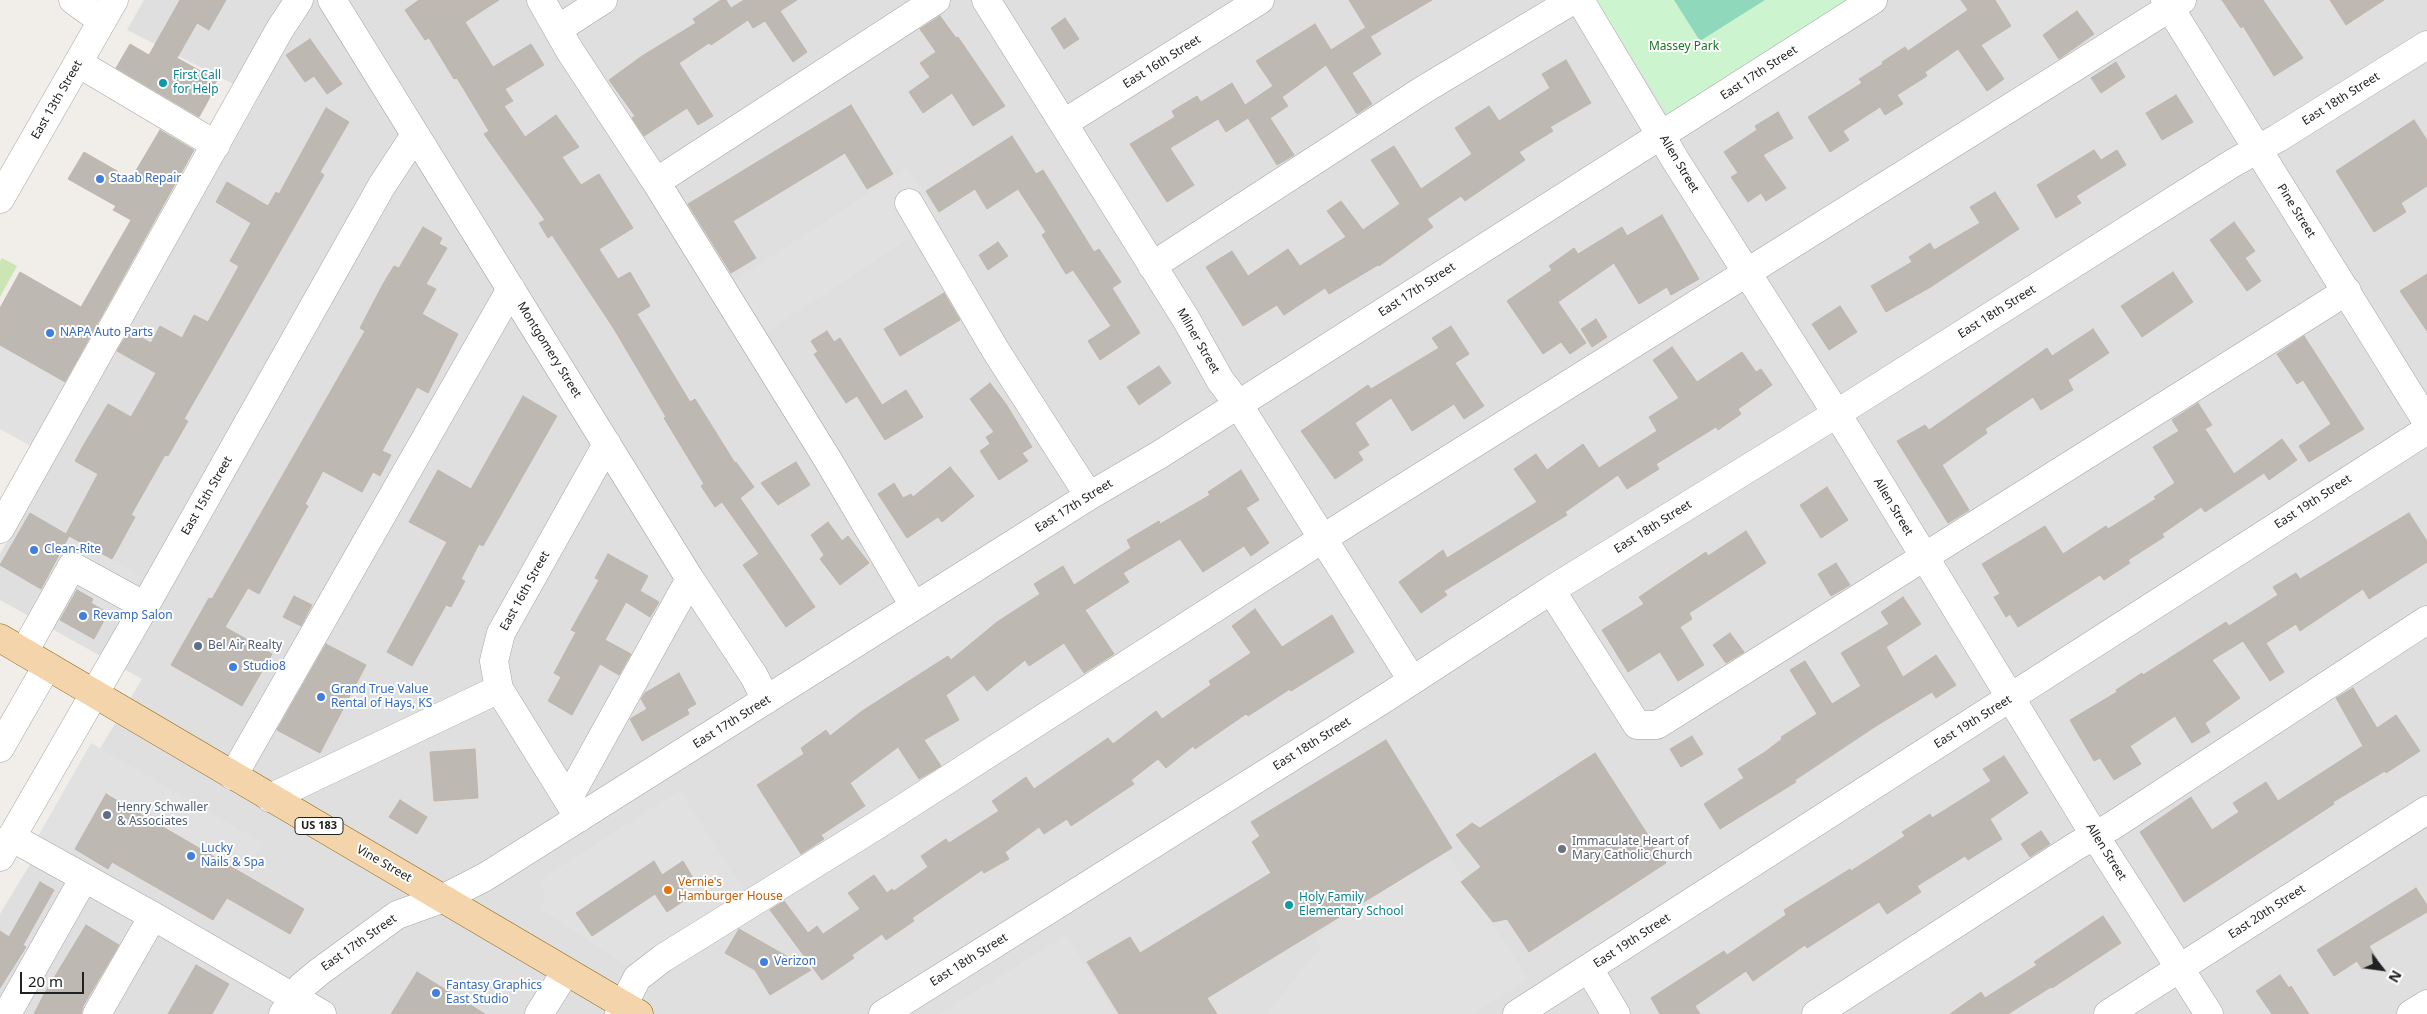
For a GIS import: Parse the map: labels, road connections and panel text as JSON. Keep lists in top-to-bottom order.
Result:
{
  "streets": {
    "main road": ["US 183", "Vine Street"],
    "street": [
      "East 16th Street",
      "East 17th Street",
      "East 18th Street",
      "East 13th Street",
      "Allen Street",
      "Pine Street",
      "Milner Street",
      "Montgomery Street",
      "East 15th Street",
      "East 19th Street",
      "East 20th Street"
    ]
  },
  "crossings": [
    ["East 16th Street", "East 17th Street"],
    ["East 16th Street", "Milner Street"],
    ["East 16th Street", "Montgomery Street"],
    ["East 17th Street", "Allen Street"],
    ["East 17th Street", "Milner Street"],
    ["East 17th Street", "Montgomery Street"],
    ["East 17th Street", "Vine Street"],
    ["East 18th Street", "Allen Street"],
    ["East 18th Street", "Pine Street"],
    ["East 18th Street", "Milner Street"],
    ["Allen Street", "East 19th Street"],
    ["Allen Street", "East 20th Street"],
    ["Montgomery Street", "East 15th Street"],
    ["East 15th Street", "Vine Street"]
  ],
  "parks": ["Massey Park"],
  "places": [
    "First Call for Help",
    "Staab Repair",
    "NAPA Auto Parts",
    "Clean-Rite",
    "Revamp Salon",
    "Bel Air Realty",
    "Studio8",
    "Grand True Value Rental of Hays, KS",
    "Henry Schwaller & Associates",
    "Immaculate Heart of Mary Catholic Church",
    "Lucky Nails & Spa",
    "Vernie's Hamburger House",
    "Holy Family Elementary School",
    "Verizon",
    "Fantasy Graphics East Studio"
  ],
  "scale_bar": "20 m",
  "north": "bottom right"
}
